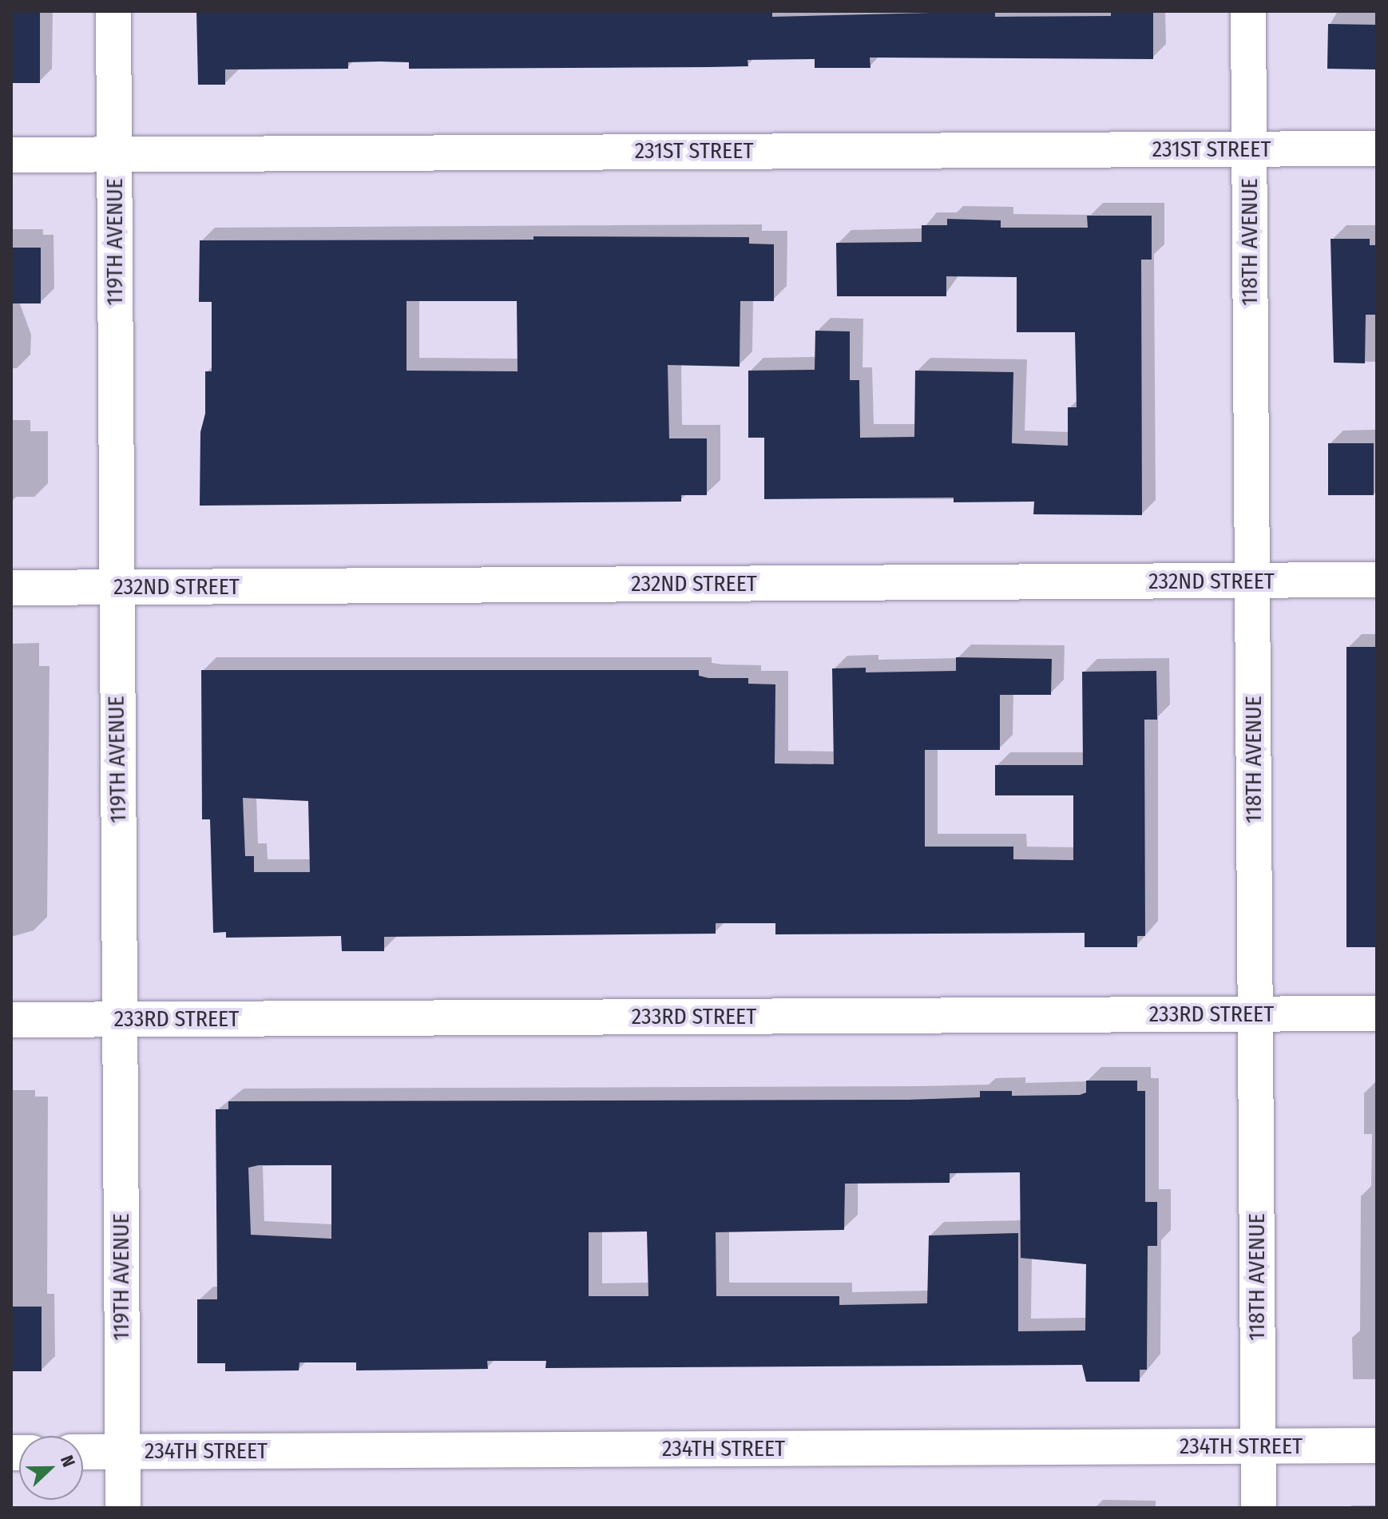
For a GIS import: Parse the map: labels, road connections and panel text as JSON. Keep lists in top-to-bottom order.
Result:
{
  "streets": {
    "street": [
      "231ST STREET",
      "119TH AVENUE",
      "118TH AVENUE",
      "232ND STREET",
      "233RD STREET",
      "234TH STREET"
    ]
  },
  "crossings": [
    ["231ST STREET", "119TH AVENUE"],
    ["231ST STREET", "118TH AVENUE"],
    ["119TH AVENUE", "232ND STREET"],
    ["119TH AVENUE", "233RD STREET"],
    ["119TH AVENUE", "234TH STREET"],
    ["118TH AVENUE", "232ND STREET"],
    ["118TH AVENUE", "233RD STREET"],
    ["118TH AVENUE", "234TH STREET"]
  ],
  "north": "right"
}
